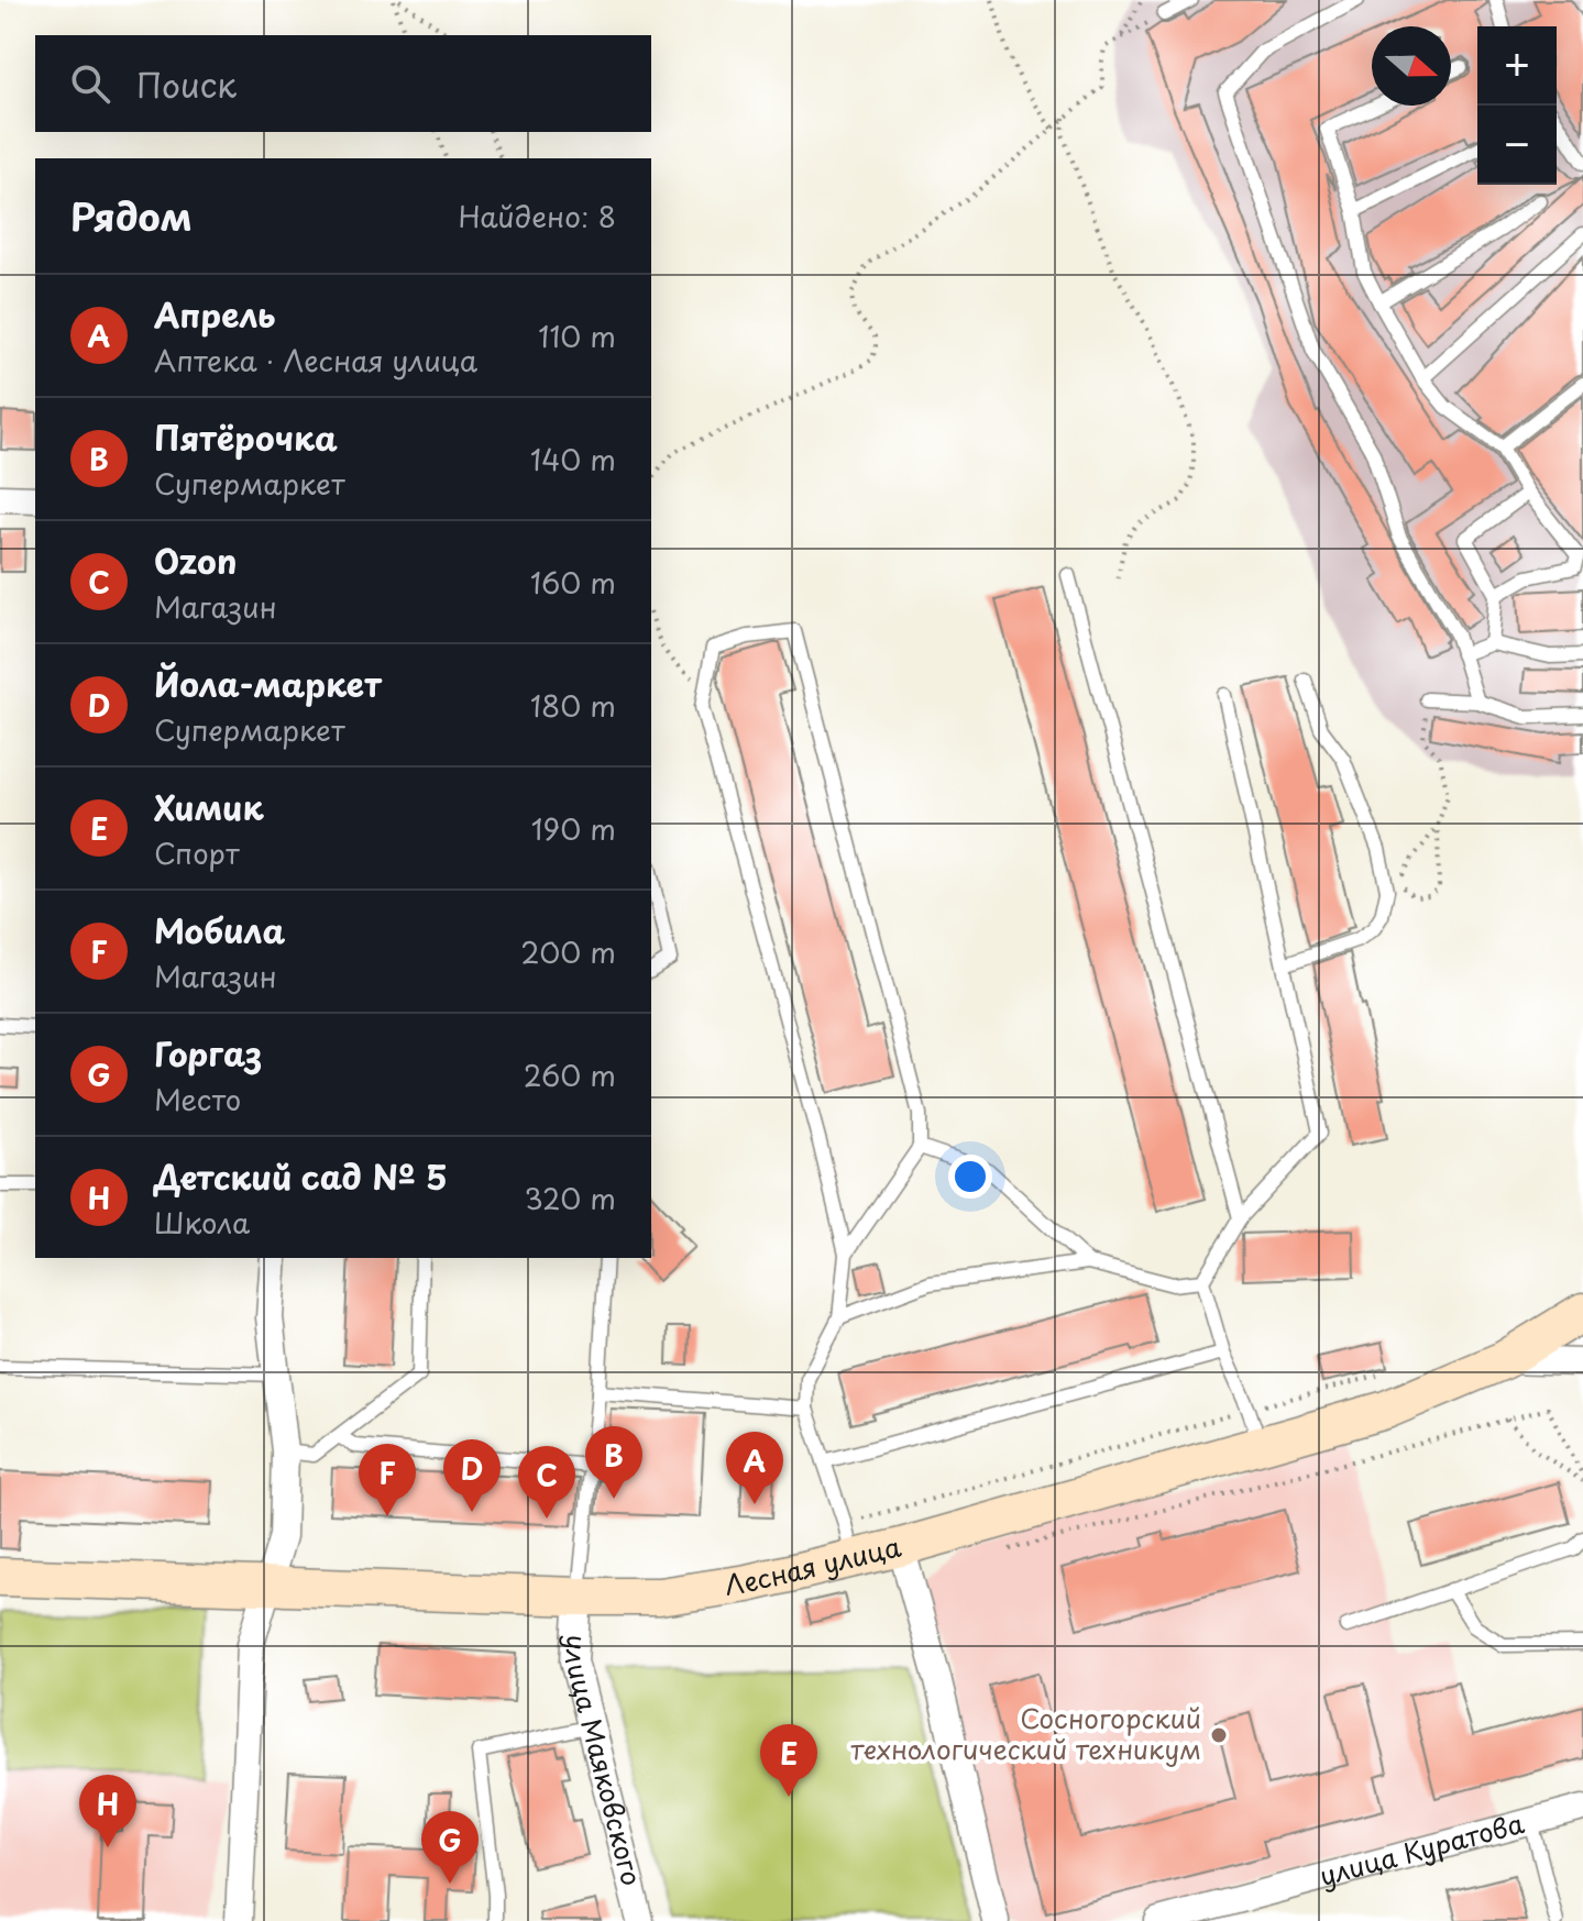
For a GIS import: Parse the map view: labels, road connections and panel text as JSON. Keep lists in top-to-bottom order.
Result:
{
  "streets": {
    "main road": ["Лесная улица"],
    "street": ["улица Маяковского", "улица Куратова"]
  },
  "crossings": [
    ["Лесная улица", "улица Маяковского"]
  ],
  "places": ["Сосногорский технологический техникум"],
  "north": "right",
  "page": {
    "map_buttons": ["+", "−"],
    "search": "Поиск",
    "heading": ["Рядом", "Найдено: 8"],
    "list": [
      {
        "mark": "A",
        "name": "Апрель",
        "note": "Аптека · Лесная улица",
        "value": "110 m"
      },
      {
        "mark": "B",
        "name": "Пятёрочка",
        "note": "Супермаркет",
        "value": "140 m"
      },
      {
        "mark": "C",
        "name": "Ozon",
        "note": "Магазин",
        "value": "160 m"
      },
      {
        "mark": "D",
        "name": "Йола-маркет",
        "note": "Супермаркет",
        "value": "180 m"
      },
      {
        "mark": "E",
        "name": "Химик",
        "note": "Спорт",
        "value": "190 m"
      },
      {
        "mark": "F",
        "name": "Мобила",
        "note": "Магазин",
        "value": "200 m"
      },
      {
        "mark": "G",
        "name": "Горгаз",
        "note": "Место",
        "value": "260 m"
      },
      {
        "mark": "H",
        "name": "Детский сад № 5",
        "note": "Школа",
        "value": "320 m"
      }
    ],
    "pins": [
      "B",
      "A",
      "D",
      "F",
      "C",
      "E",
      "H",
      "G"
    ]
  }
}
